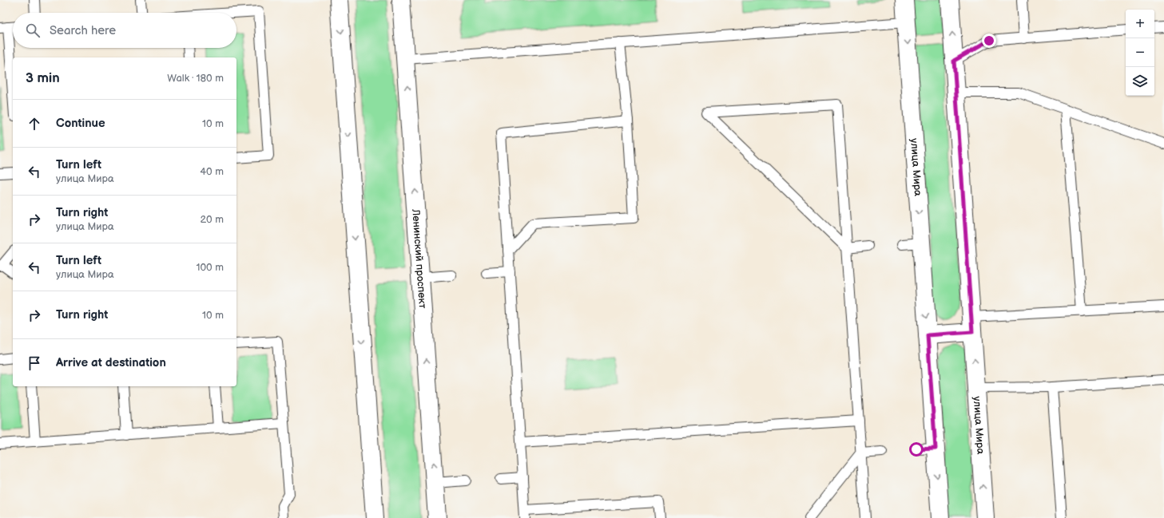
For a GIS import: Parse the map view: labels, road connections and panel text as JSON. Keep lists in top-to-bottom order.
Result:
{
  "streets": {
    "street": ["улица Мира", "Ленинский проспект"]
  },
  "page": {
    "map_buttons": ["+", "−"],
    "search": "Search here",
    "heading": ["3 min", "Walk · 180 m"],
    "list": [
      ["Continue", "10 m"],
      ["Turn left", "улица Мира", "40 m"],
      ["Turn right", "улица Мира", "20 m"],
      ["Turn left", "улица Мира", "100 m"],
      ["Turn right", "10 m"],
      "Arrive at destination"
    ]
  }
}
